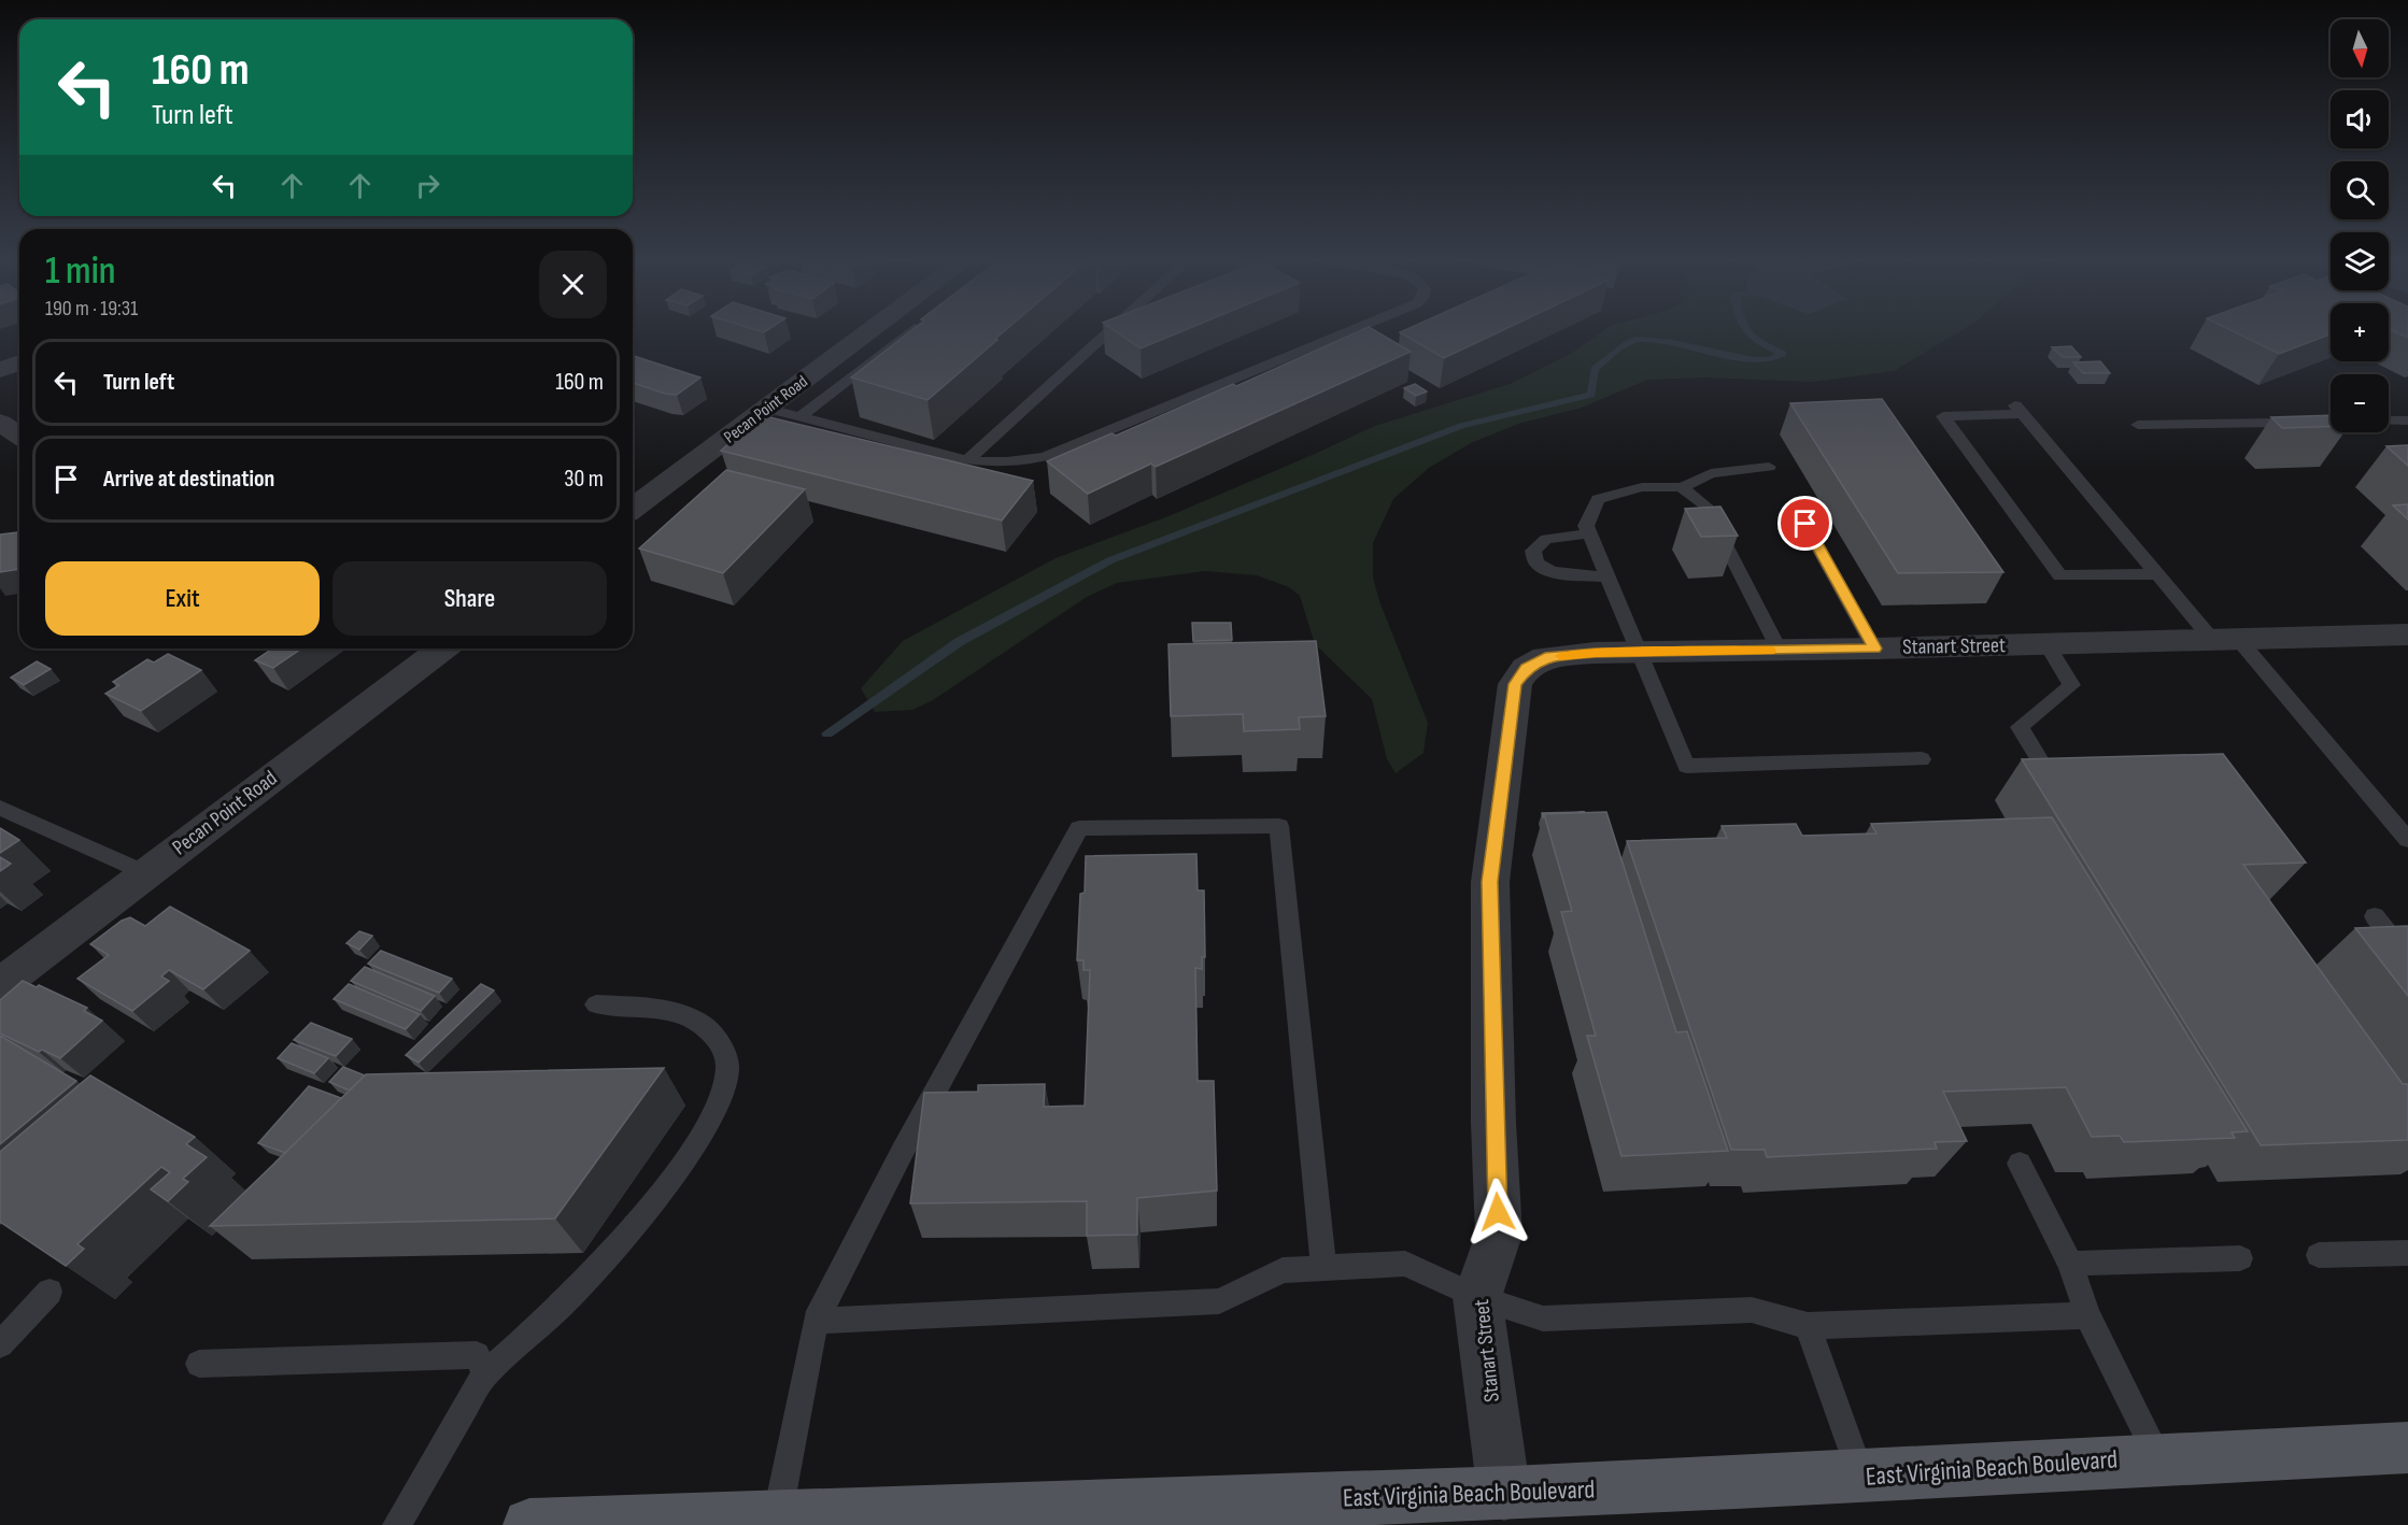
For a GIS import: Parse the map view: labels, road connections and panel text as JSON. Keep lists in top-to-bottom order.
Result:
{
  "streets": {
    "main road": ["East Virginia Beach Boulevard"],
    "street": ["Pecan Point Road", "Stanart Street"]
  },
  "crossings": [
    ["Stanart Street", "East Virginia Beach Boulevard"]
  ],
  "north": "bottom",
  "page": {
    "map_buttons": ["+", "−"],
    "turn": ["160 m", "Turn left"],
    "heading": ["1 min", "190 m · 19:31"],
    "list": [
      {
        "name": "Turn left",
        "value": "160 m"
      },
      {
        "name": "Arrive at destination",
        "value": "30 m"
      }
    ],
    "buttons": ["Exit", "Share"]
  }
}
